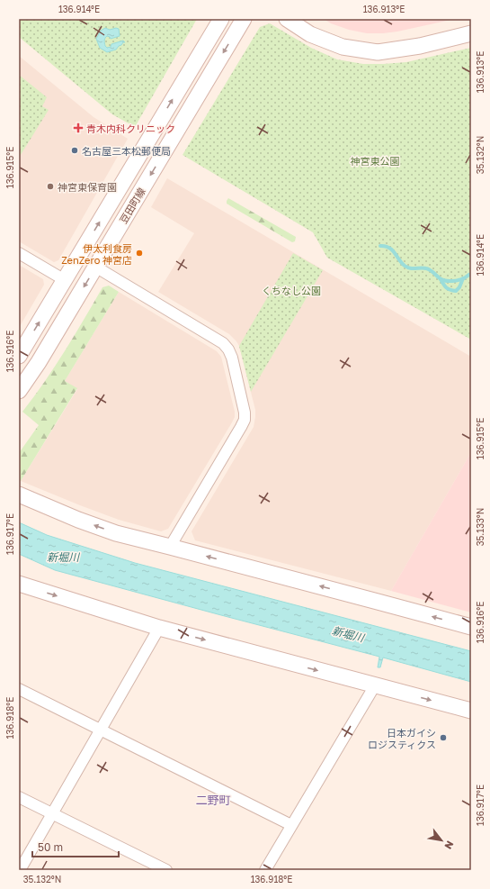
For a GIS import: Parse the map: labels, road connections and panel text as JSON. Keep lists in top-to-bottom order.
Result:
{
  "streets": {
    "street": ["豆田町線"]
  },
  "districts": ["二野町"],
  "water": ["新堀川"],
  "parks": ["神宮東公園", "くちなし公園"],
  "places": {
    "health": ["青木内科クリニック"],
    "other": [
      "名古屋三本松郵便局",
      "神宮東保育園",
      "伊太利食房 ZenZero 神宮店",
      "日本ガイシ ロジスティクス"
    ]
  },
  "scale_bar": "50 m",
  "north": "bottom right",
  "coordinates": [
    "136.914°E",
    "136.913°E",
    "35.132°N",
    "136.915°E",
    "136.916°E",
    "35.133°N",
    "136.917°E",
    "136.918°E"
  ]
}
